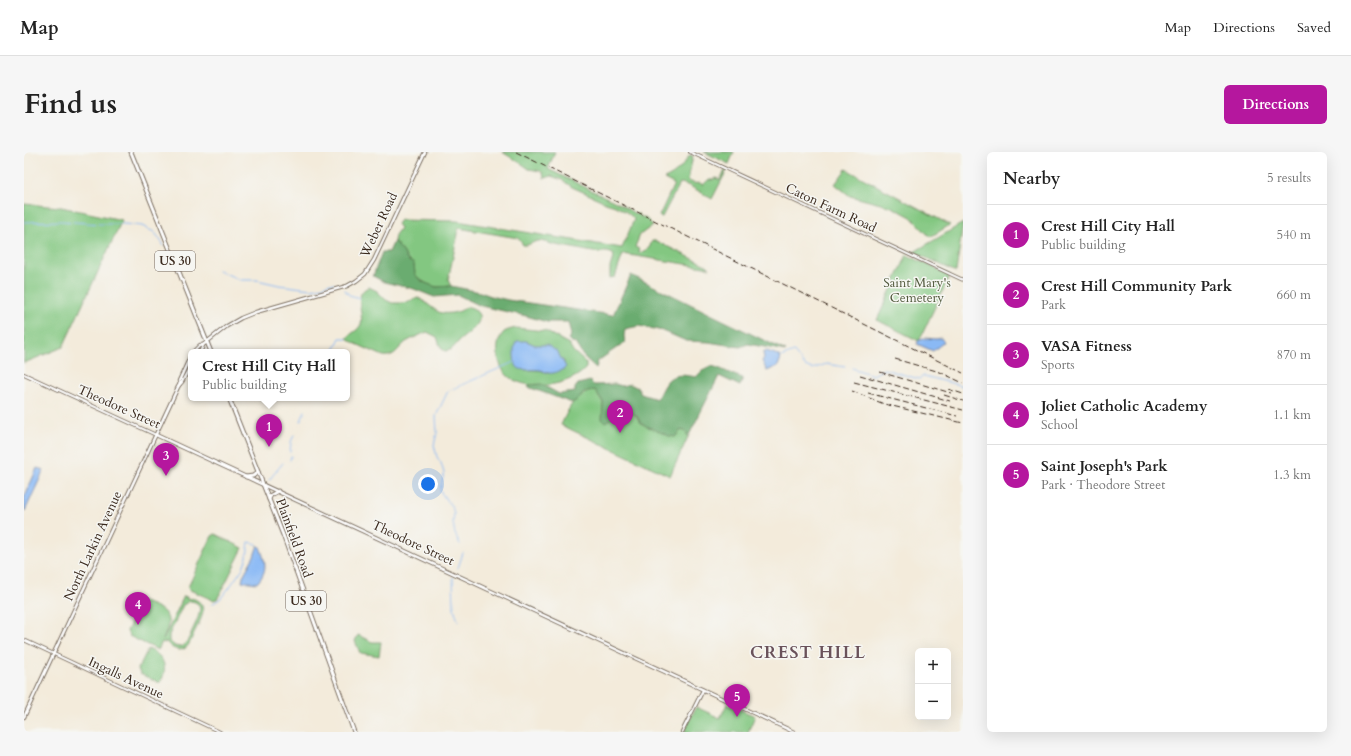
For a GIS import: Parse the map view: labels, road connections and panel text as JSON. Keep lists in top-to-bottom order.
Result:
{
  "streets": {
    "main road": [
      "Weber Road",
      "US 30",
      "Theodore Street",
      "Plainfield Road",
      "North Larkin Avenue"
    ],
    "street": ["Caton Farm Road", "Ingalls Avenue"]
  },
  "crossings": [
    ["Weber Road", "US 30"],
    ["Theodore Street", "Plainfield Road"],
    ["Theodore Street", "North Larkin Avenue"],
    ["North Larkin Avenue", "Ingalls Avenue"]
  ],
  "districts": ["CREST HILL"],
  "parks": ["Saint Mary's Cemetery"],
  "page": {
    "header": "Map",
    "nav": ["Map", "Directions", "Saved"],
    "title": "Find us",
    "buttons": "Directions",
    "heading": ["Nearby", "5 results"],
    "list": [
      {
        "mark": "1",
        "name": "Crest Hill City Hall",
        "note": "Public building",
        "value": "540 m"
      },
      {
        "mark": "2",
        "name": "Crest Hill Community Park",
        "note": "Park",
        "value": "660 m"
      },
      {
        "mark": "3",
        "name": "VASA Fitness",
        "note": "Sports",
        "value": "870 m"
      },
      {
        "mark": "4",
        "name": "Joliet Catholic Academy",
        "note": "School",
        "value": "1.1 km"
      },
      {
        "mark": "5",
        "name": "Saint Joseph's Park",
        "note": "Park · Theodore Street",
        "value": "1.3 km"
      }
    ],
    "popup": ["Crest Hill City Hall", "Public building"],
    "pins": [
      "2",
      "1",
      "3",
      "4",
      "5"
    ],
    "map_buttons": ["+", "−"]
  }
}
